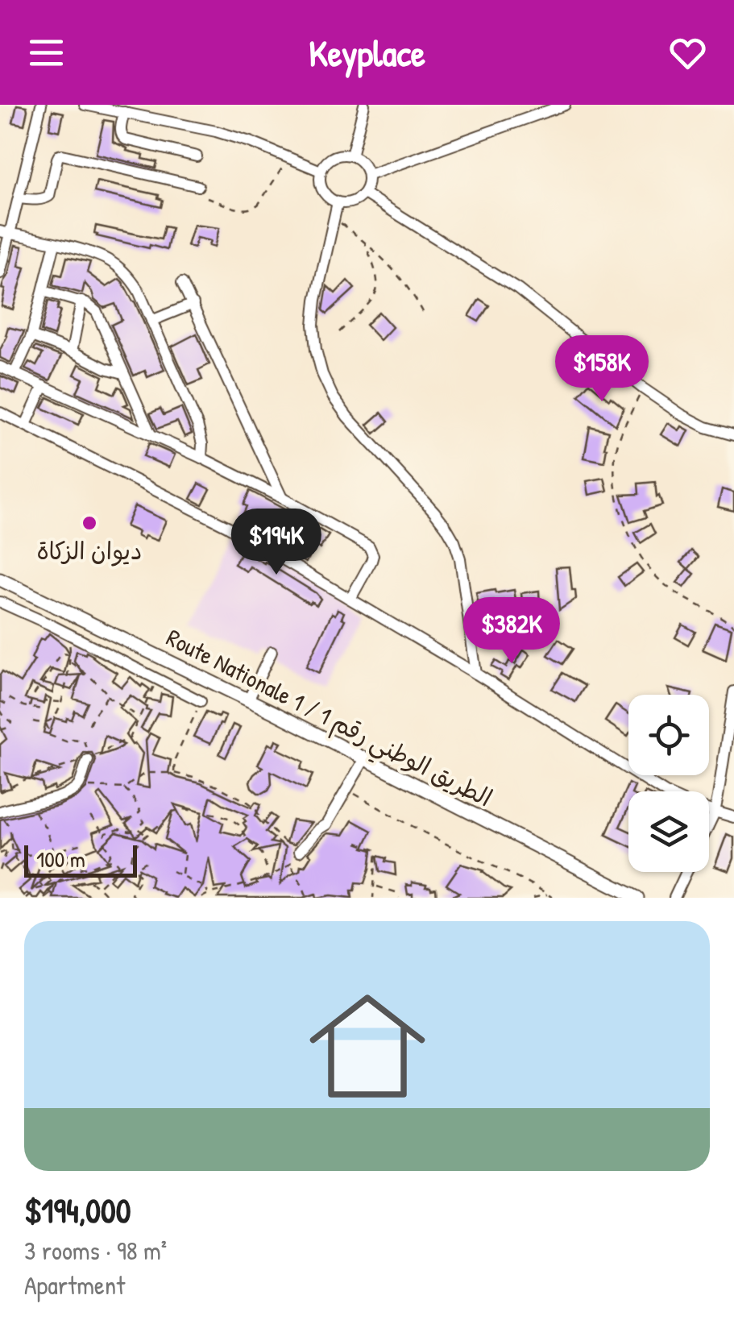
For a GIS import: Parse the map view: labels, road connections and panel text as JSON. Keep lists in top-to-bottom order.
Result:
{
  "streets": {
    "main road": ["Route Nationale 1 / الطريق الوطني رقم 1"]
  },
  "places": ["ديوان الزكاة"],
  "scale_bar": "100 m",
  "page": {
    "header": "Keyplace",
    "price": ["$158K", "$194K", "$382K"],
    "scale": "100 m",
    "list": [
      {
        "name": "$194,000",
        "note": "3 rooms · 98 m² · Apartment"
      }
    ]
  }
}
